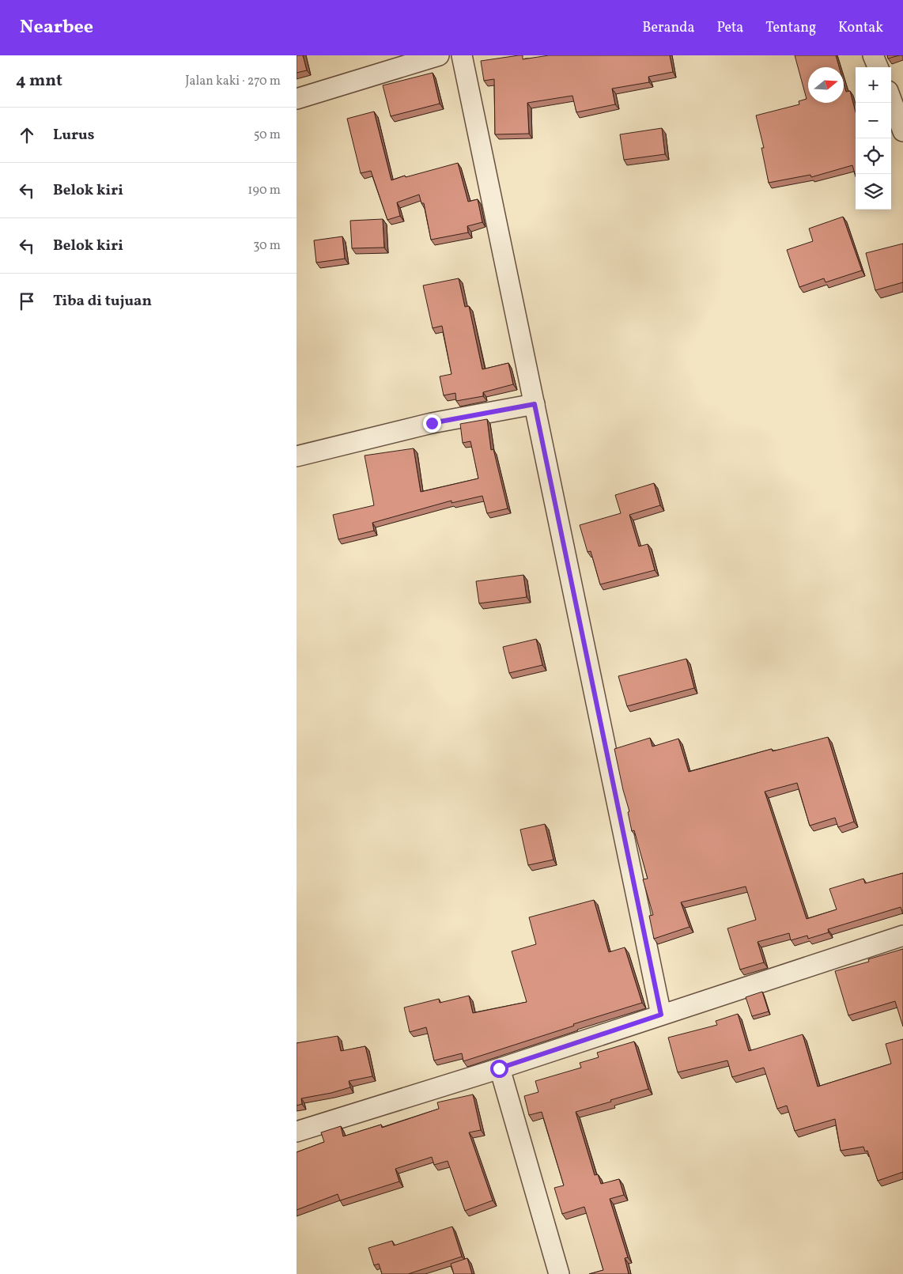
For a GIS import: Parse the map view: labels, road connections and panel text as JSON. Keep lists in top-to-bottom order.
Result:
{
  "north": "right",
  "page": {
    "header": "Nearbee",
    "nav": [
      "Beranda",
      "Peta",
      "Tentang",
      "Kontak"
    ],
    "heading": ["4 mnt", "Jalan kaki · 270 m"],
    "map_buttons": ["+", "−"],
    "list": [
      ["Lurus", "50 m"],
      ["Belok kiri", "190 m"],
      ["Belok kiri", "30 m"],
      "Tiba di tujuan"
    ]
  }
}
